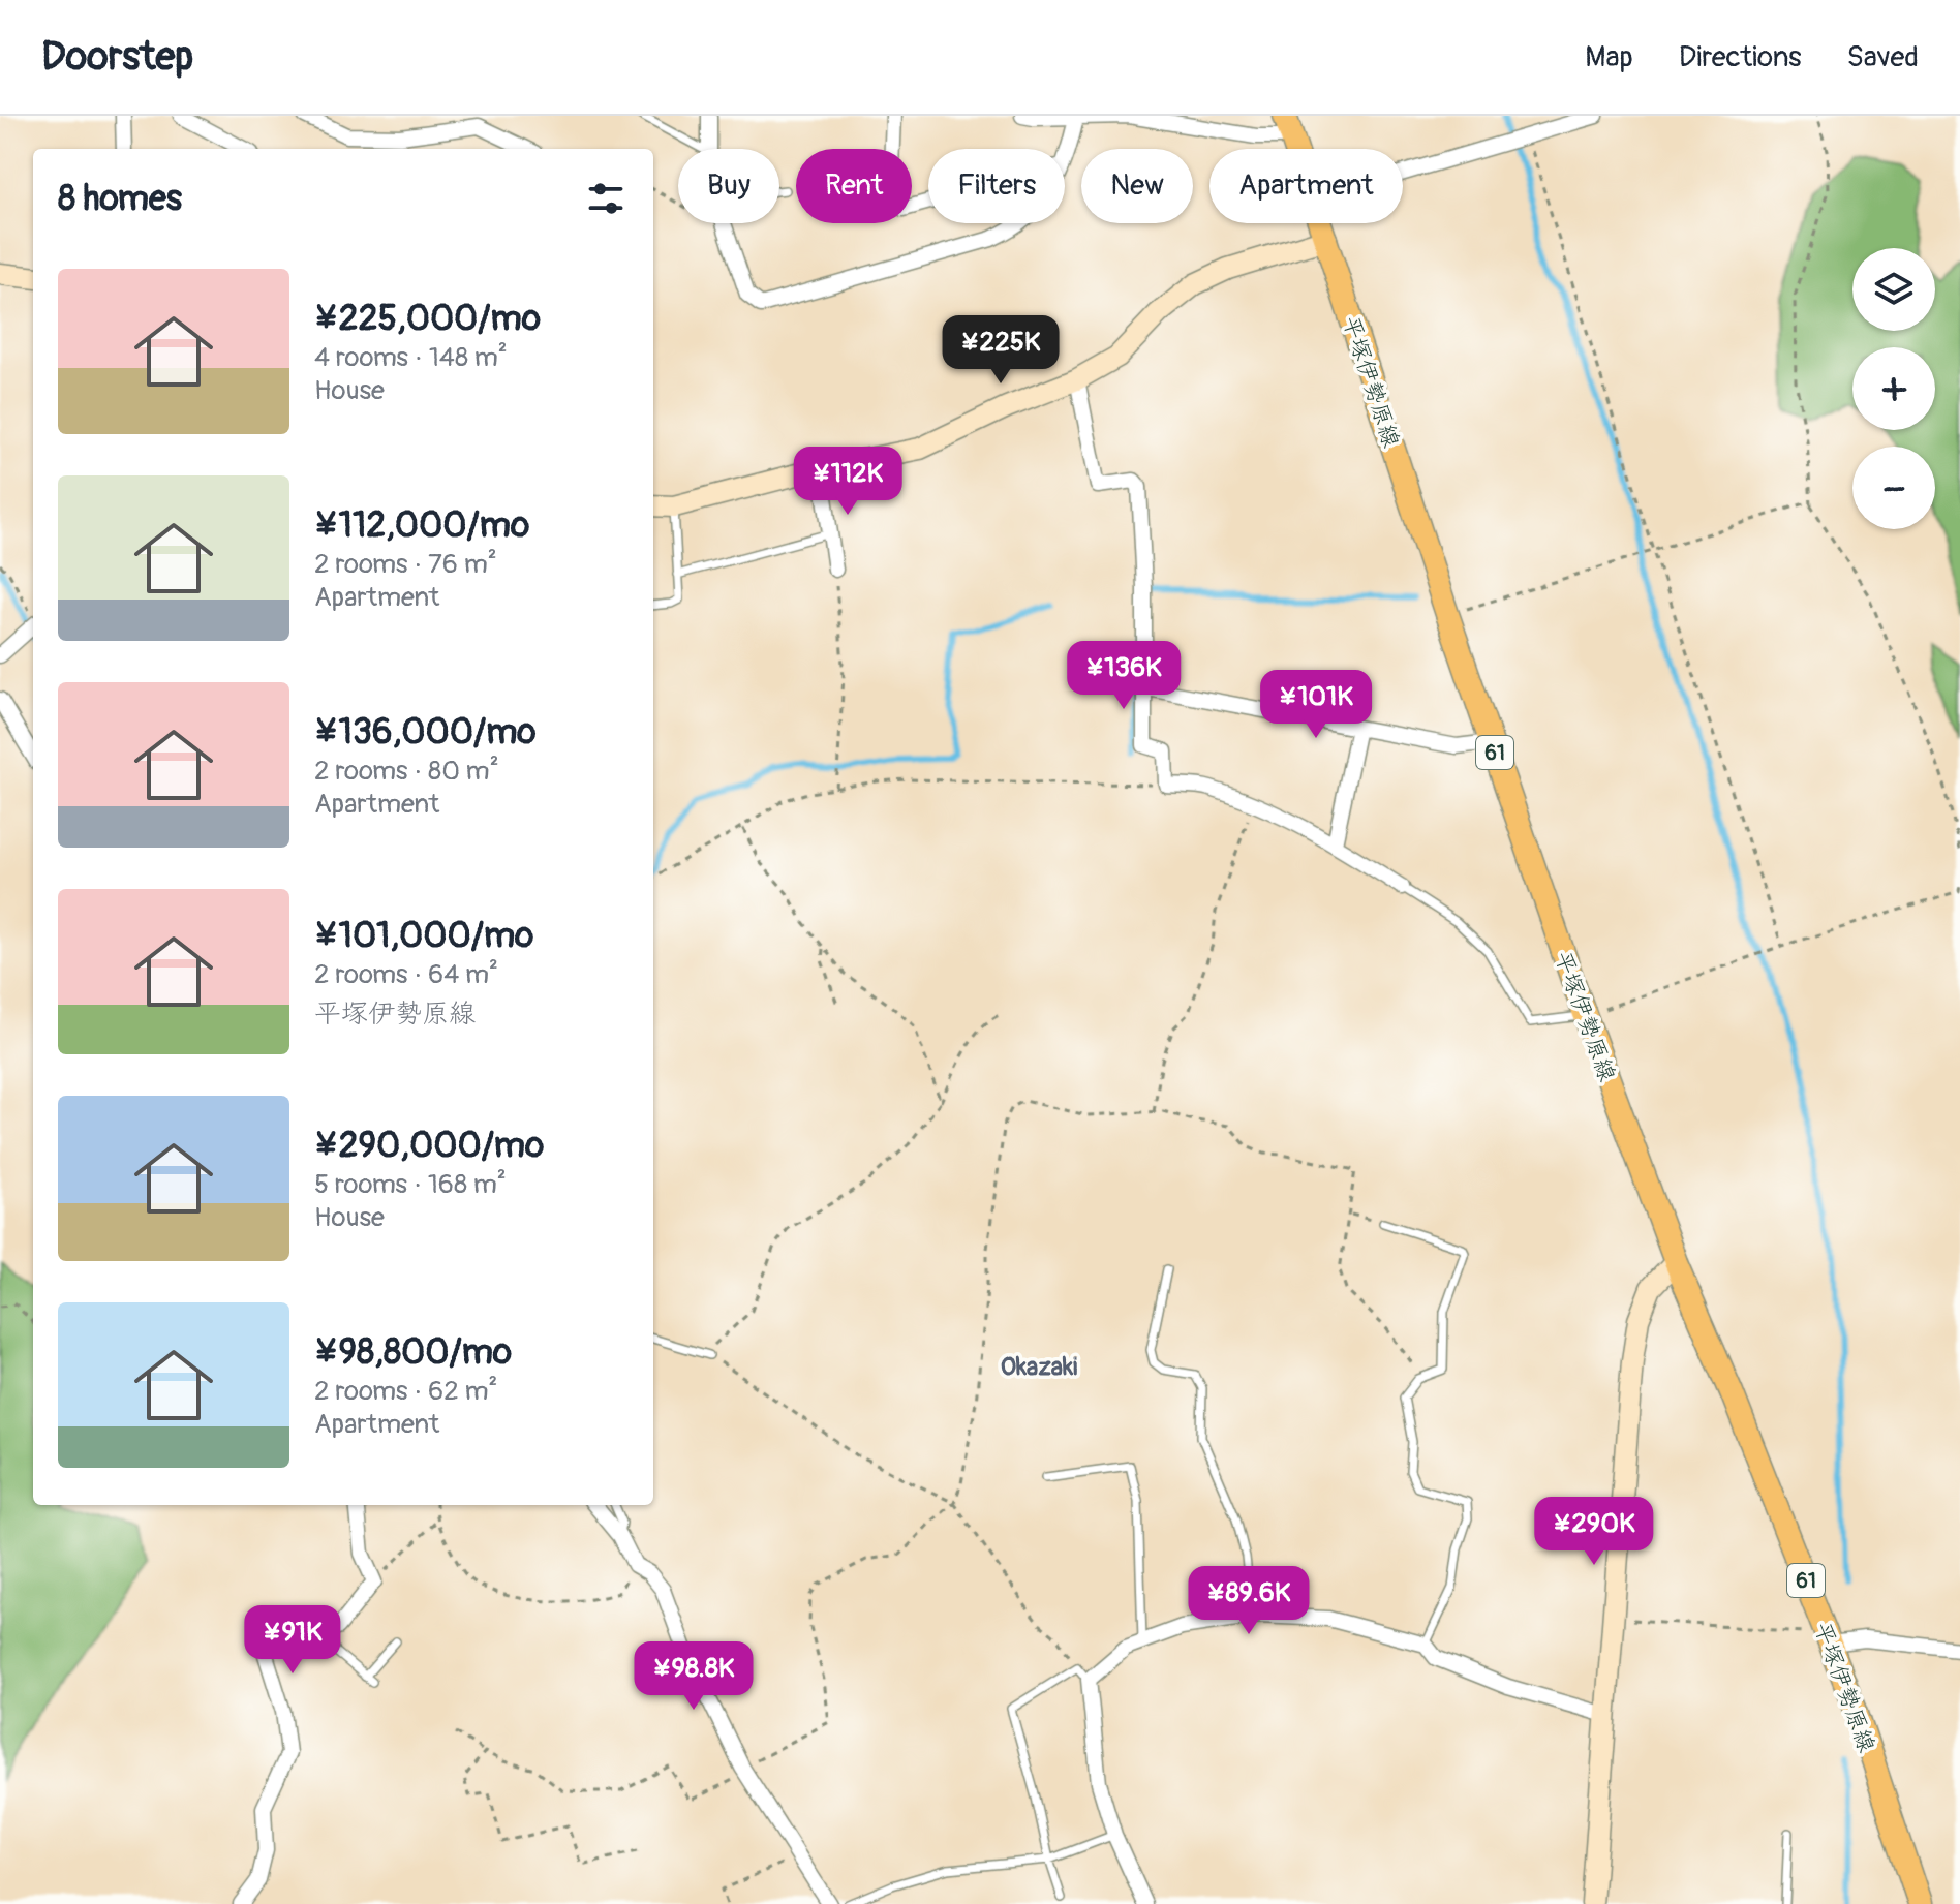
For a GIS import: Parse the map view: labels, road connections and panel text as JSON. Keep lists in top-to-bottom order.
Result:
{
  "streets": {
    "main road": ["平塚伊勢原線", "61"]
  },
  "districts": ["Okazaki"],
  "page": {
    "header": "Doorstep",
    "nav": ["Map", "Directions", "Saved"],
    "chip": [
      "Buy",
      "Rent",
      "Filters",
      "New",
      "Apartment"
    ],
    "heading": "8 homes",
    "map_buttons": ["+", "−"],
    "list": [
      {
        "name": "¥225,000/mo",
        "note": "4 rooms · 148 m² · House"
      },
      {
        "name": "¥112,000/mo",
        "note": "2 rooms · 76 m² · Apartment"
      },
      {
        "name": "¥136,000/mo",
        "note": "2 rooms · 80 m² · Apartment"
      },
      {
        "name": "¥101,000/mo",
        "note": "2 rooms · 64 m² · 平塚伊勢原線"
      },
      {
        "name": "¥290,000/mo",
        "note": "5 rooms · 168 m² · House"
      },
      {
        "name": "¥98,800/mo",
        "note": "2 rooms · 62 m² · Apartment"
      }
    ],
    "price": [
      "¥225K",
      "¥112K",
      "¥136K",
      "¥101K",
      "¥290K",
      "¥89.6K",
      "¥91K",
      "¥98.8K"
    ]
  }
}
